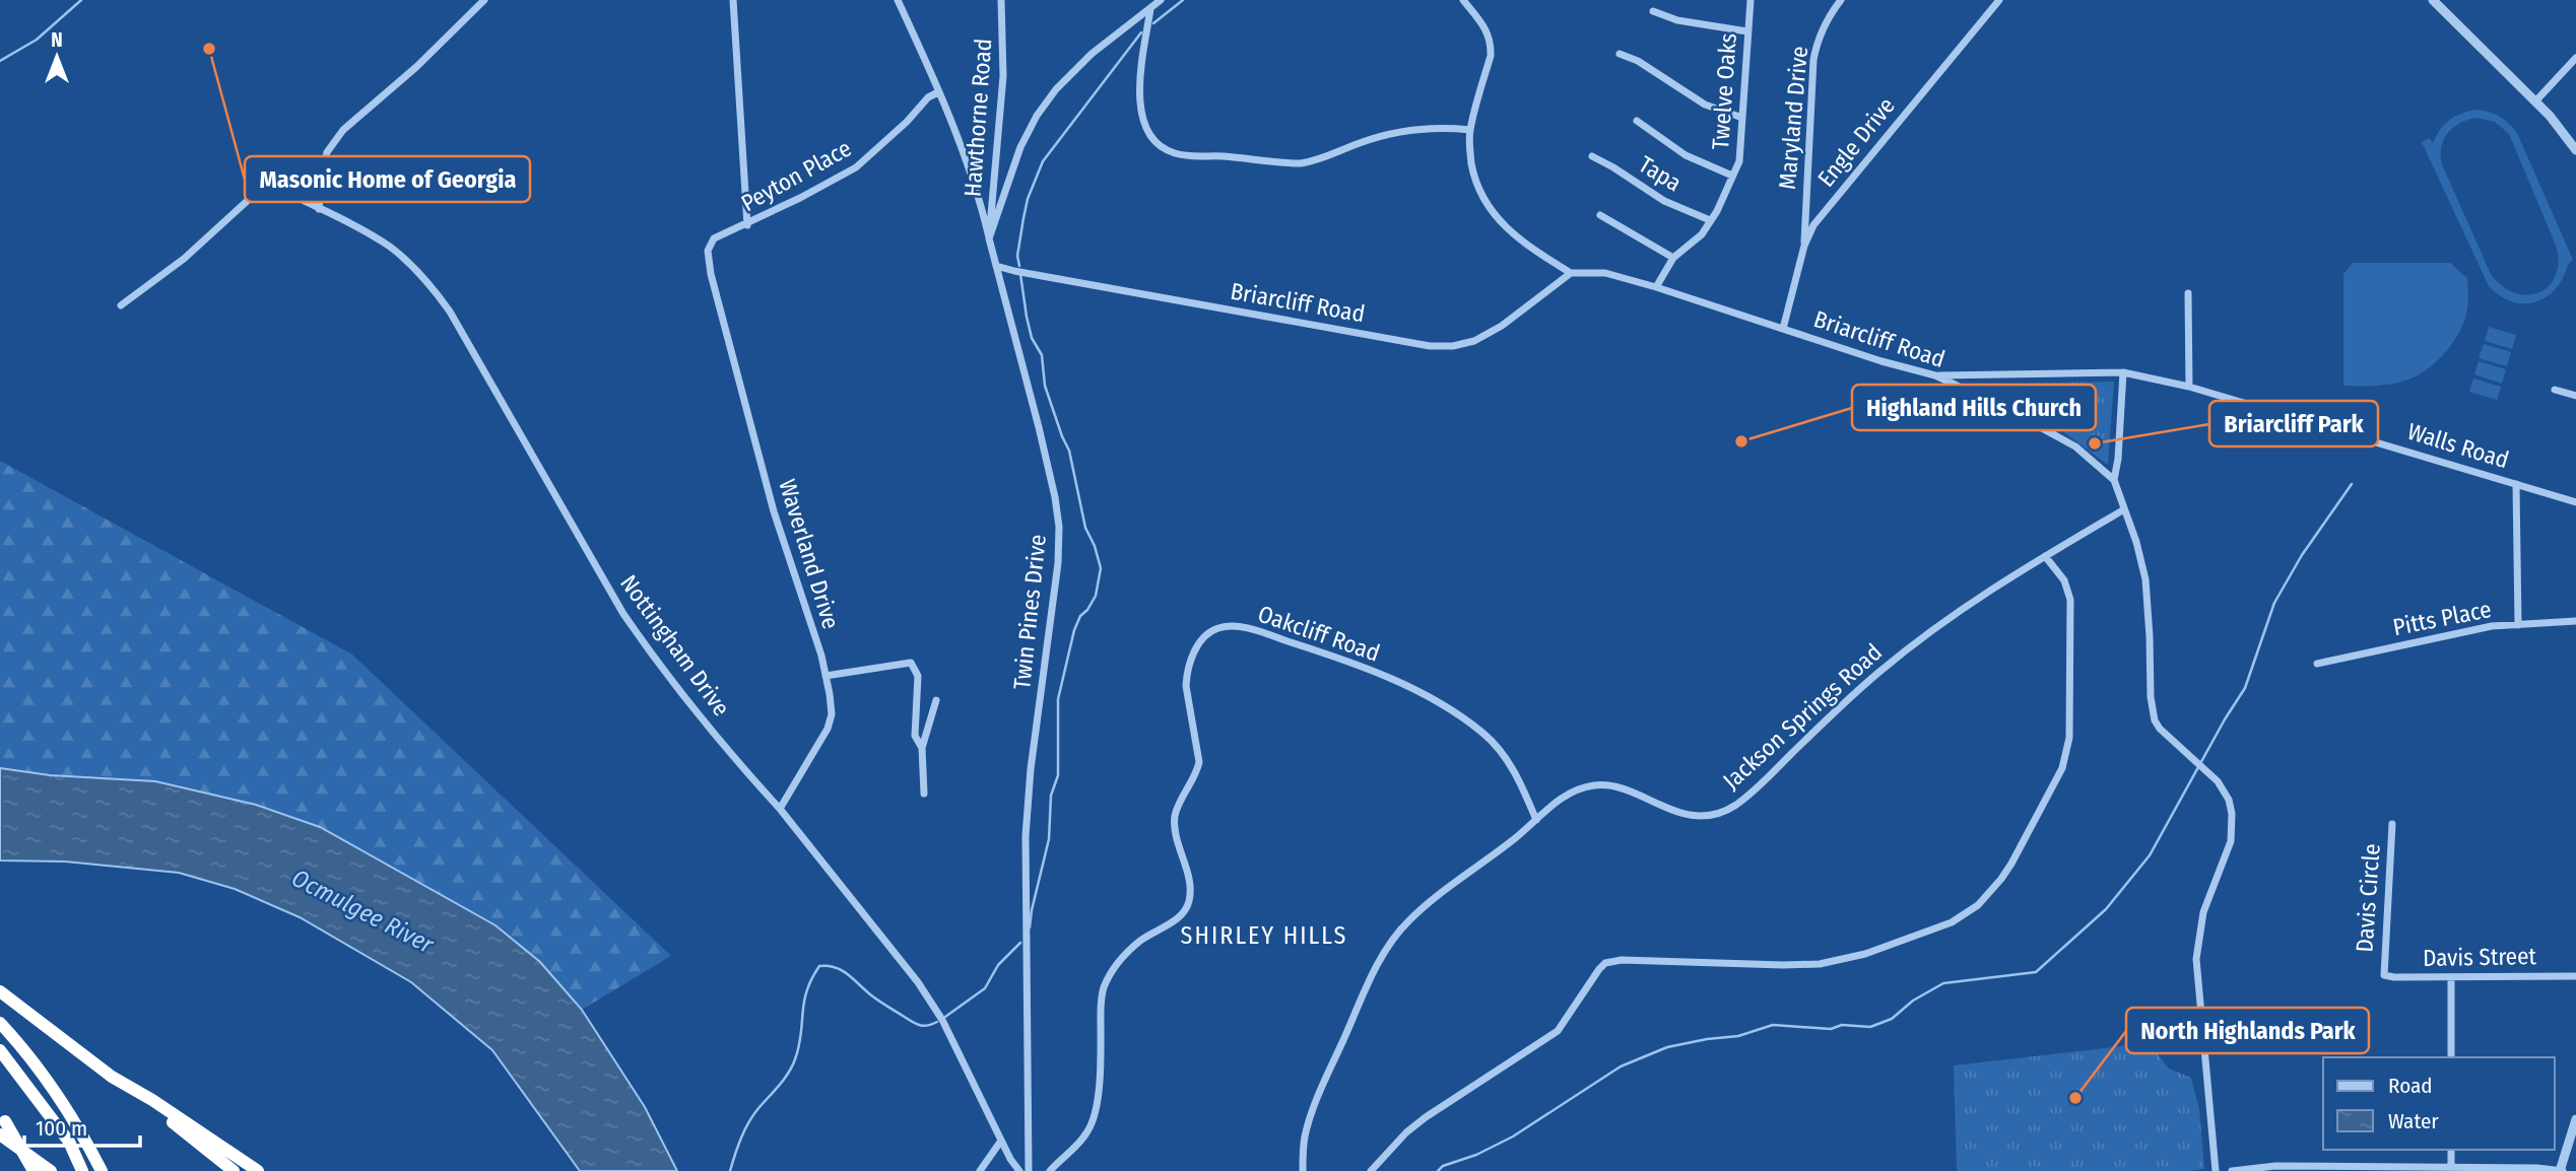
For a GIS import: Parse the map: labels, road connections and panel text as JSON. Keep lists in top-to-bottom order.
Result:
{
  "streets": {
    "street": [
      "Twelve Oaks",
      "Hawthorne Road",
      "Maryland Drive",
      "Engle Drive",
      "Tapa",
      "Peyton Place",
      "Briarcliff Road",
      "Walls Road",
      "Waverland Drive",
      "Twin Pines Drive",
      "Pitts Place",
      "Oakcliff Road",
      "Nottingham Drive",
      "Jackson Springs Road",
      "Davis Circle",
      "Davis Street"
    ]
  },
  "crossings": [
    ["Twelve Oaks", "Tapa"],
    ["Twelve Oaks", "Briarcliff Road"],
    ["Hawthorne Road", "Twin Pines Drive"],
    ["Maryland Drive", "Engle Drive"],
    ["Engle Drive", "Briarcliff Road"],
    ["Peyton Place", "Waverland Drive"],
    ["Briarcliff Road", "Walls Road"],
    ["Briarcliff Road", "Twin Pines Drive"],
    ["Briarcliff Road", "Jackson Springs Road"],
    ["Waverland Drive", "Nottingham Drive"],
    ["Oakcliff Road", "Jackson Springs Road"],
    ["Davis Circle", "Davis Street"]
  ],
  "districts": ["SHIRLEY HILLS"],
  "water": ["Ocmulgee River"],
  "places": [
    "Masonic Home of Georgia",
    "Highland Hills Church",
    "Briarcliff Park",
    "North Highlands Park"
  ],
  "legend": ["Road", "Water"],
  "scale_bar": "100 m",
  "north": "top"
}
